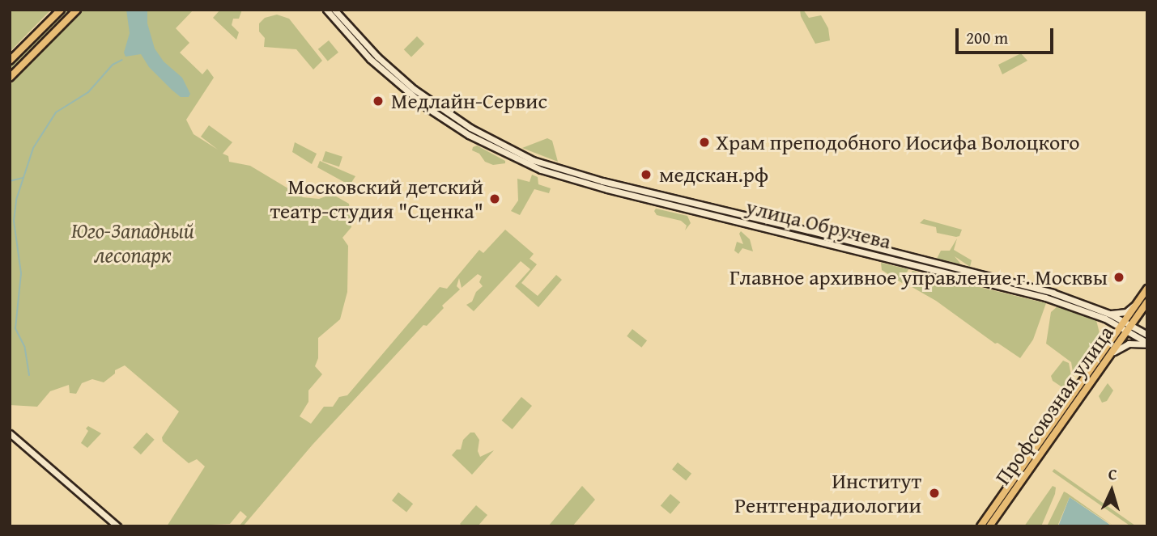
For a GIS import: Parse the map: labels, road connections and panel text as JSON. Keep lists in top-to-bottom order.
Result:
{
  "streets": {
    "main road": ["улица Обручева", "Профсоюзная улица"]
  },
  "crossings": [
    ["улица Обручева", "Профсоюзная улица"]
  ],
  "parks": ["Юго-Западный лесопарк"],
  "places": [
    "Медлайн-Сервис",
    "Храм преподобного Иосифа Волоцкого",
    "медскан.рф",
    "Московский детский театр-студия \"Сценка\"",
    "Главное архивное управление г. Москвы",
    "Институт Рентгенрадиологии"
  ],
  "scale_bar": "200 m",
  "north": "top"
}
